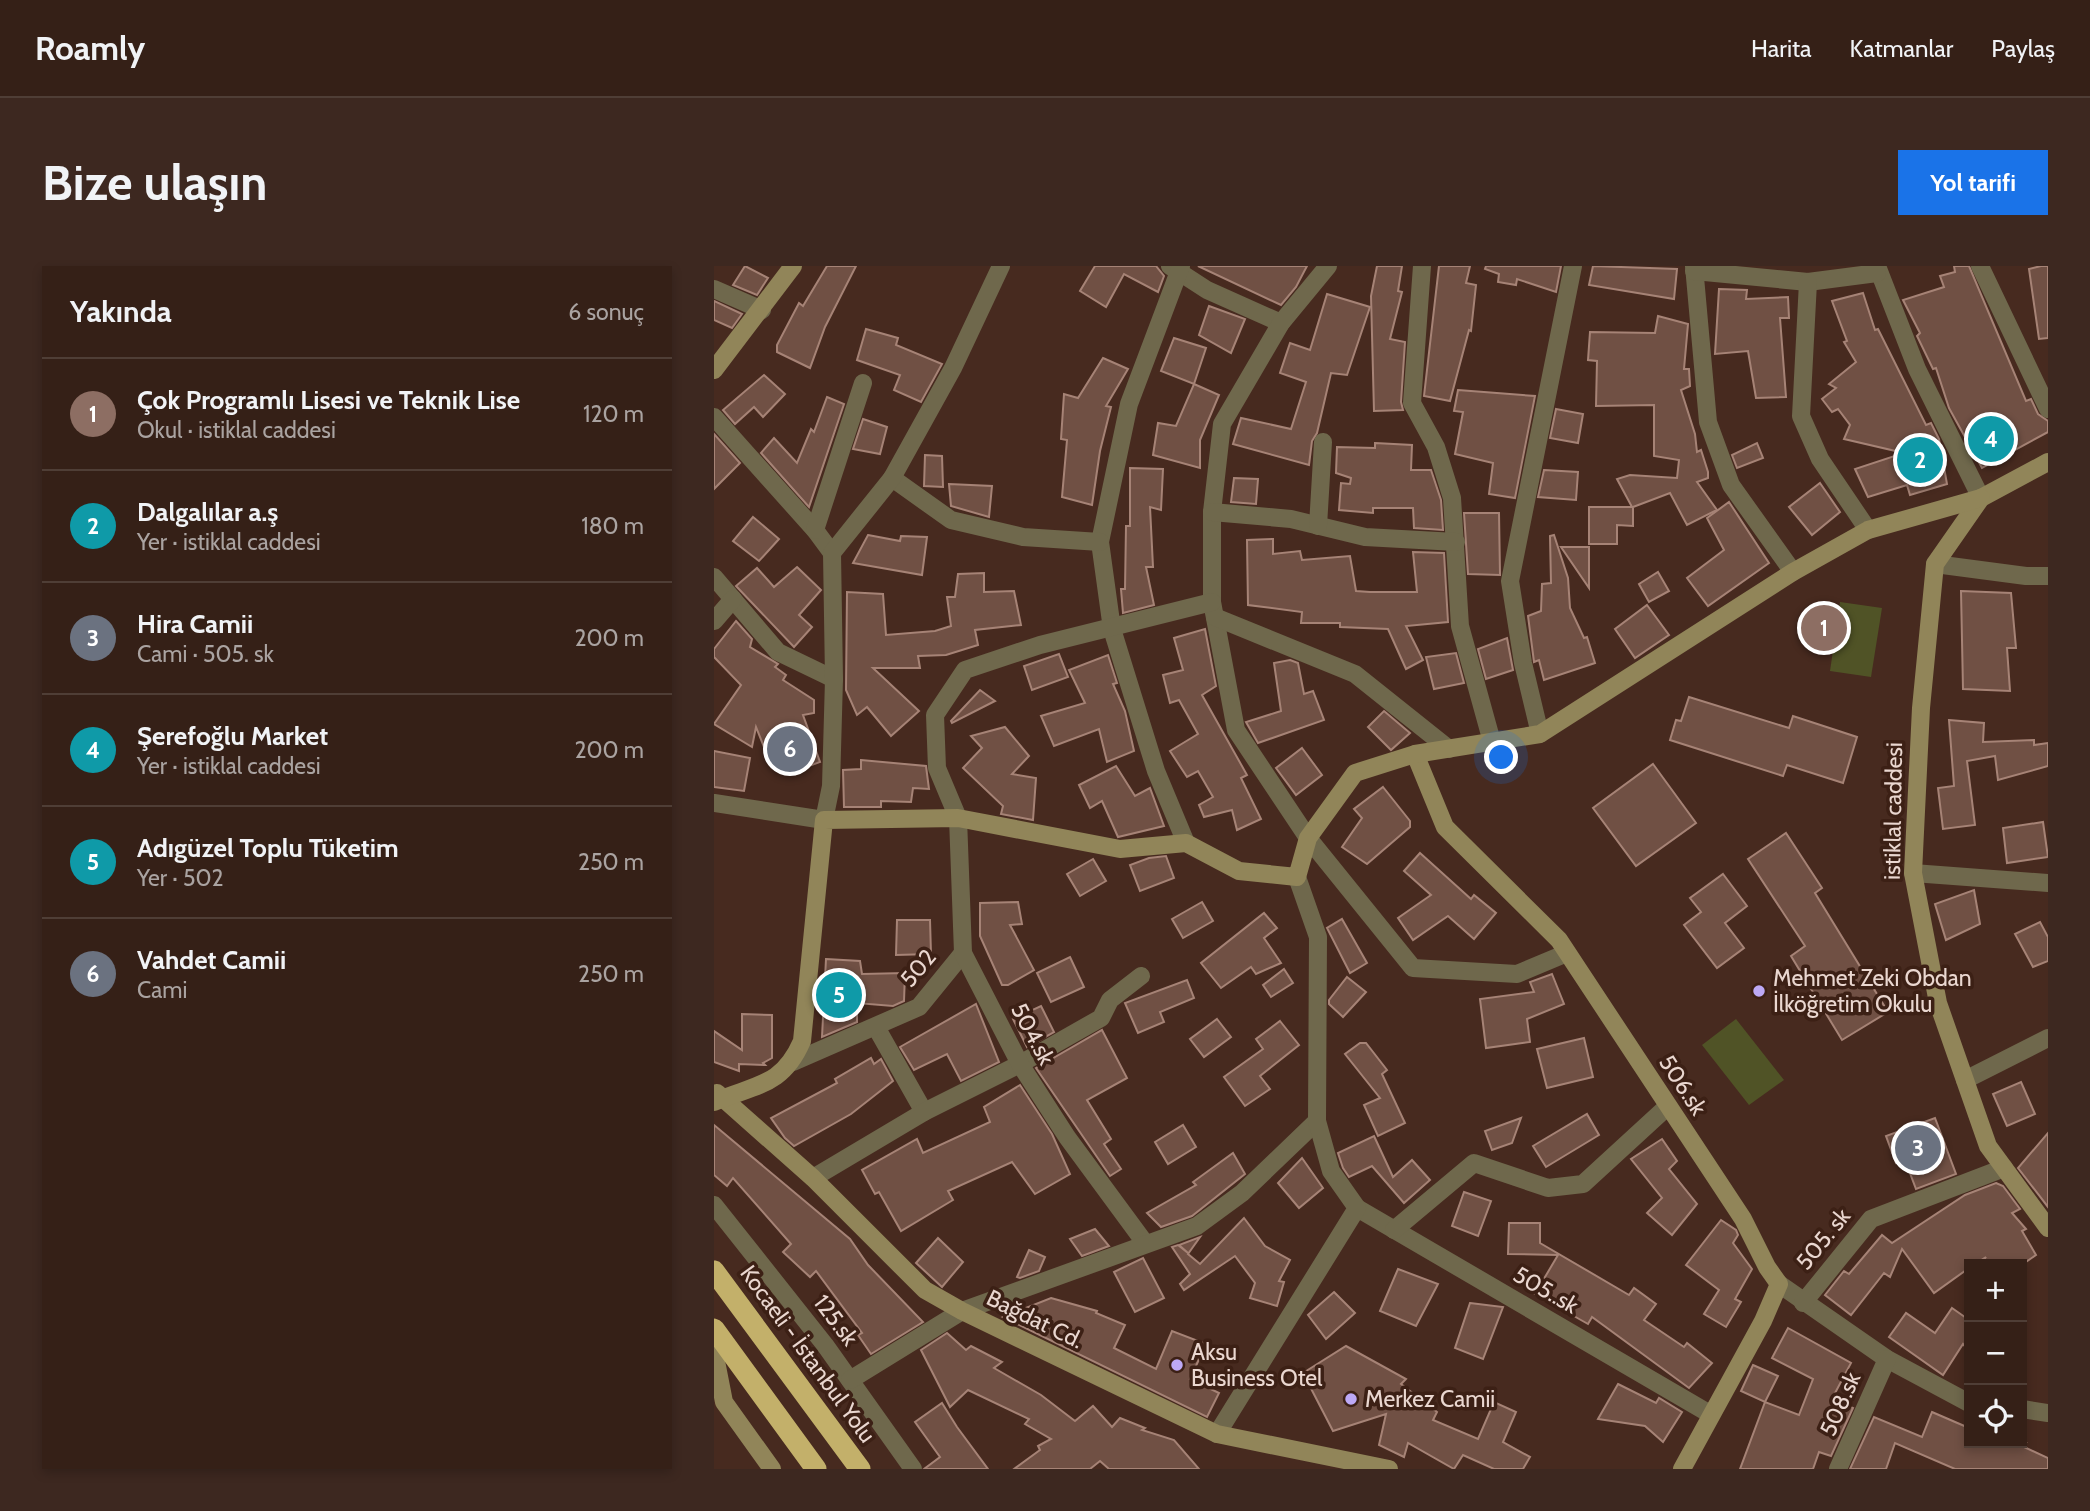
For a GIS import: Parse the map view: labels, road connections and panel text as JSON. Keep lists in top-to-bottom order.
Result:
{
  "streets": {
    "highway": ["Kocaeli - İstanbul Yolu"],
    "main road": ["istiklal caddesi", "506.sk", "Bağdat Cd."],
    "street": [
      "502",
      "504.sk",
      "505. sk",
      "505..sk",
      "125.sk",
      "508.sk"
    ]
  },
  "crossings": [
    ["istiklal caddesi", "505. sk"],
    ["502", "504.sk"]
  ],
  "places": ["Mehmet Zeki Obdan İlköğretim Okulu", "Aksu Business Otel", "Merkez Camii"],
  "page": {
    "header": "Roamly",
    "nav": ["Harita", "Katmanlar", "Paylaş"],
    "buttons": "Yol tarifi",
    "title": "Bize ulaşın",
    "heading": ["Yakında", "6 sonuç"],
    "list": [
      {
        "mark": "1",
        "name": "Çok Programlı Lisesi ve Teknik Lise",
        "note": "Okul · istiklal caddesi",
        "value": "120 m"
      },
      {
        "mark": "2",
        "name": "Dalgalılar a.ş",
        "note": "Yer · istiklal caddesi",
        "value": "180 m"
      },
      {
        "mark": "3",
        "name": "Hira Camii",
        "note": "Cami · 505. sk",
        "value": "200 m"
      },
      {
        "mark": "4",
        "name": "Şerefoğlu Market",
        "note": "Yer · istiklal caddesi",
        "value": "200 m"
      },
      {
        "mark": "5",
        "name": "Adıgüzel Toplu Tüketim",
        "note": "Yer · 502",
        "value": "250 m"
      },
      {
        "mark": "6",
        "name": "Vahdet Camii",
        "note": "Cami",
        "value": "250 m"
      }
    ],
    "pins": [
      "4",
      "2",
      "1",
      "6",
      "5",
      "3"
    ],
    "map_buttons": ["+", "−"]
  }
}
